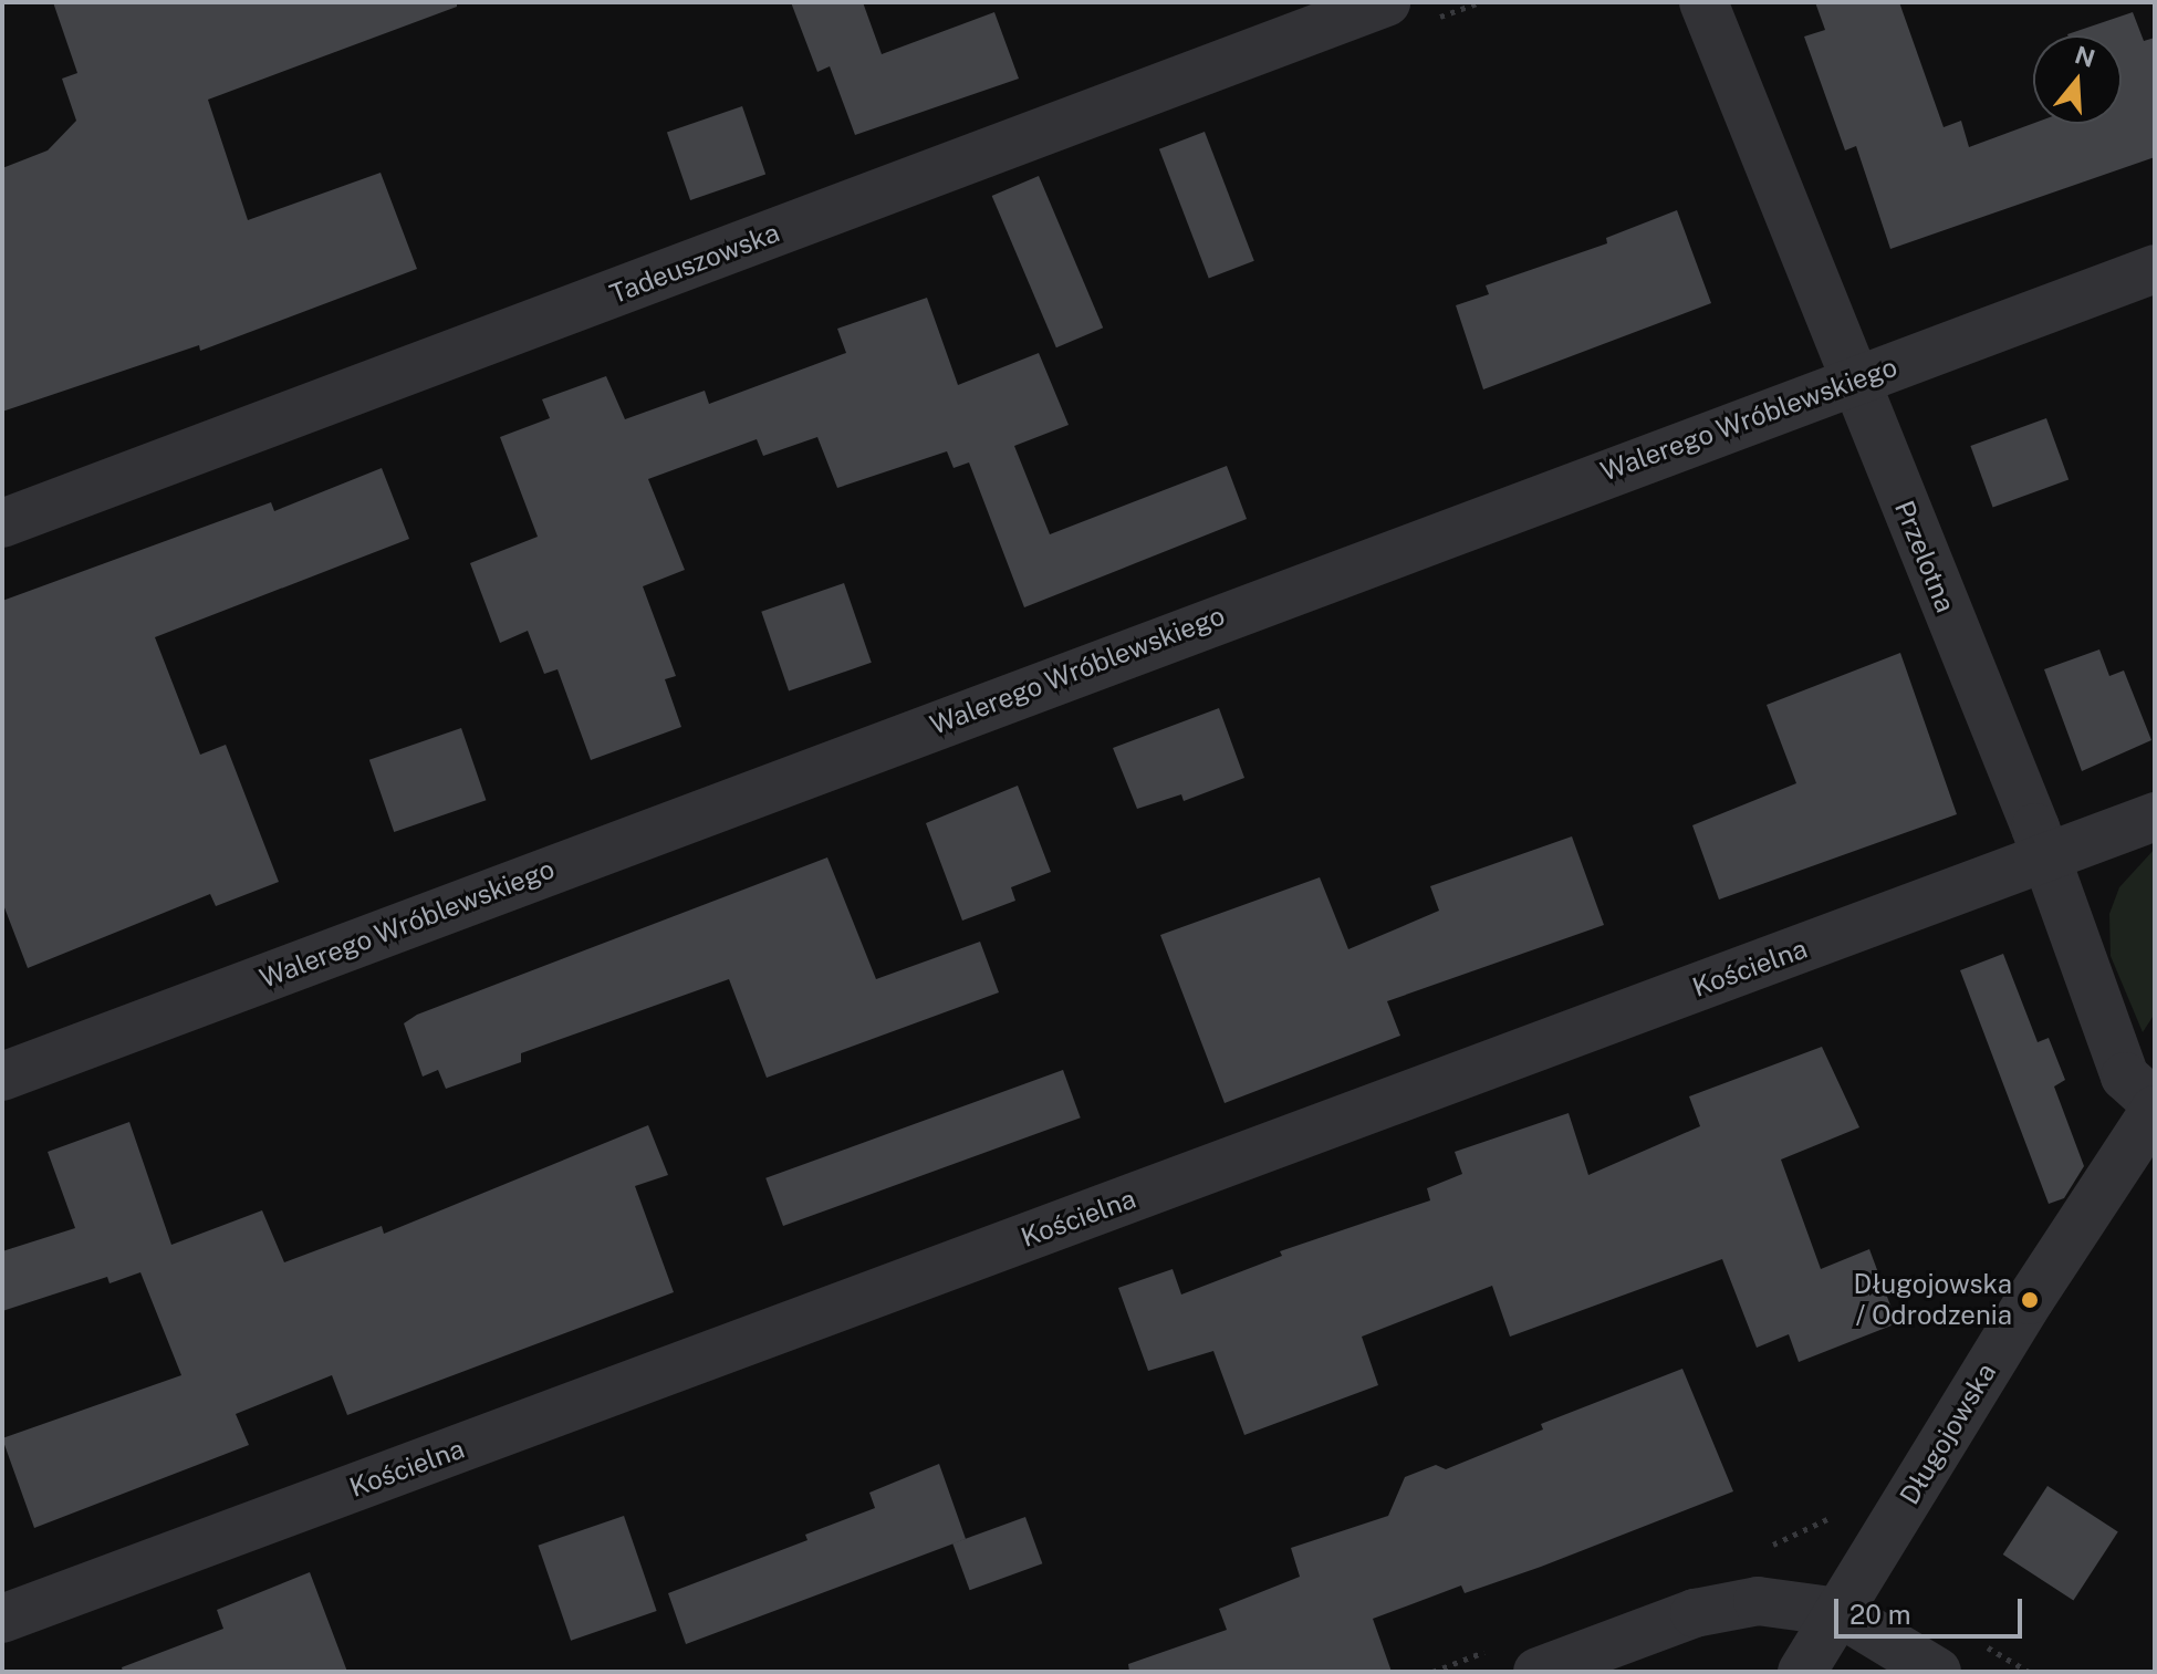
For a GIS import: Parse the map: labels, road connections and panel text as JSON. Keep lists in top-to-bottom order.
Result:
{
  "streets": {
    "street": [
      "Tadeuszowska",
      "Walerego Wróblewskiego",
      "Przelotna",
      "Kościelna",
      "Długojowska"
    ]
  },
  "crossings": [
    ["Walerego Wróblewskiego", "Przelotna"],
    ["Przelotna", "Kościelna"]
  ],
  "places": ["Długojowska / Odrodzenia"],
  "scale_bar": "20 m",
  "north": "top"
}
